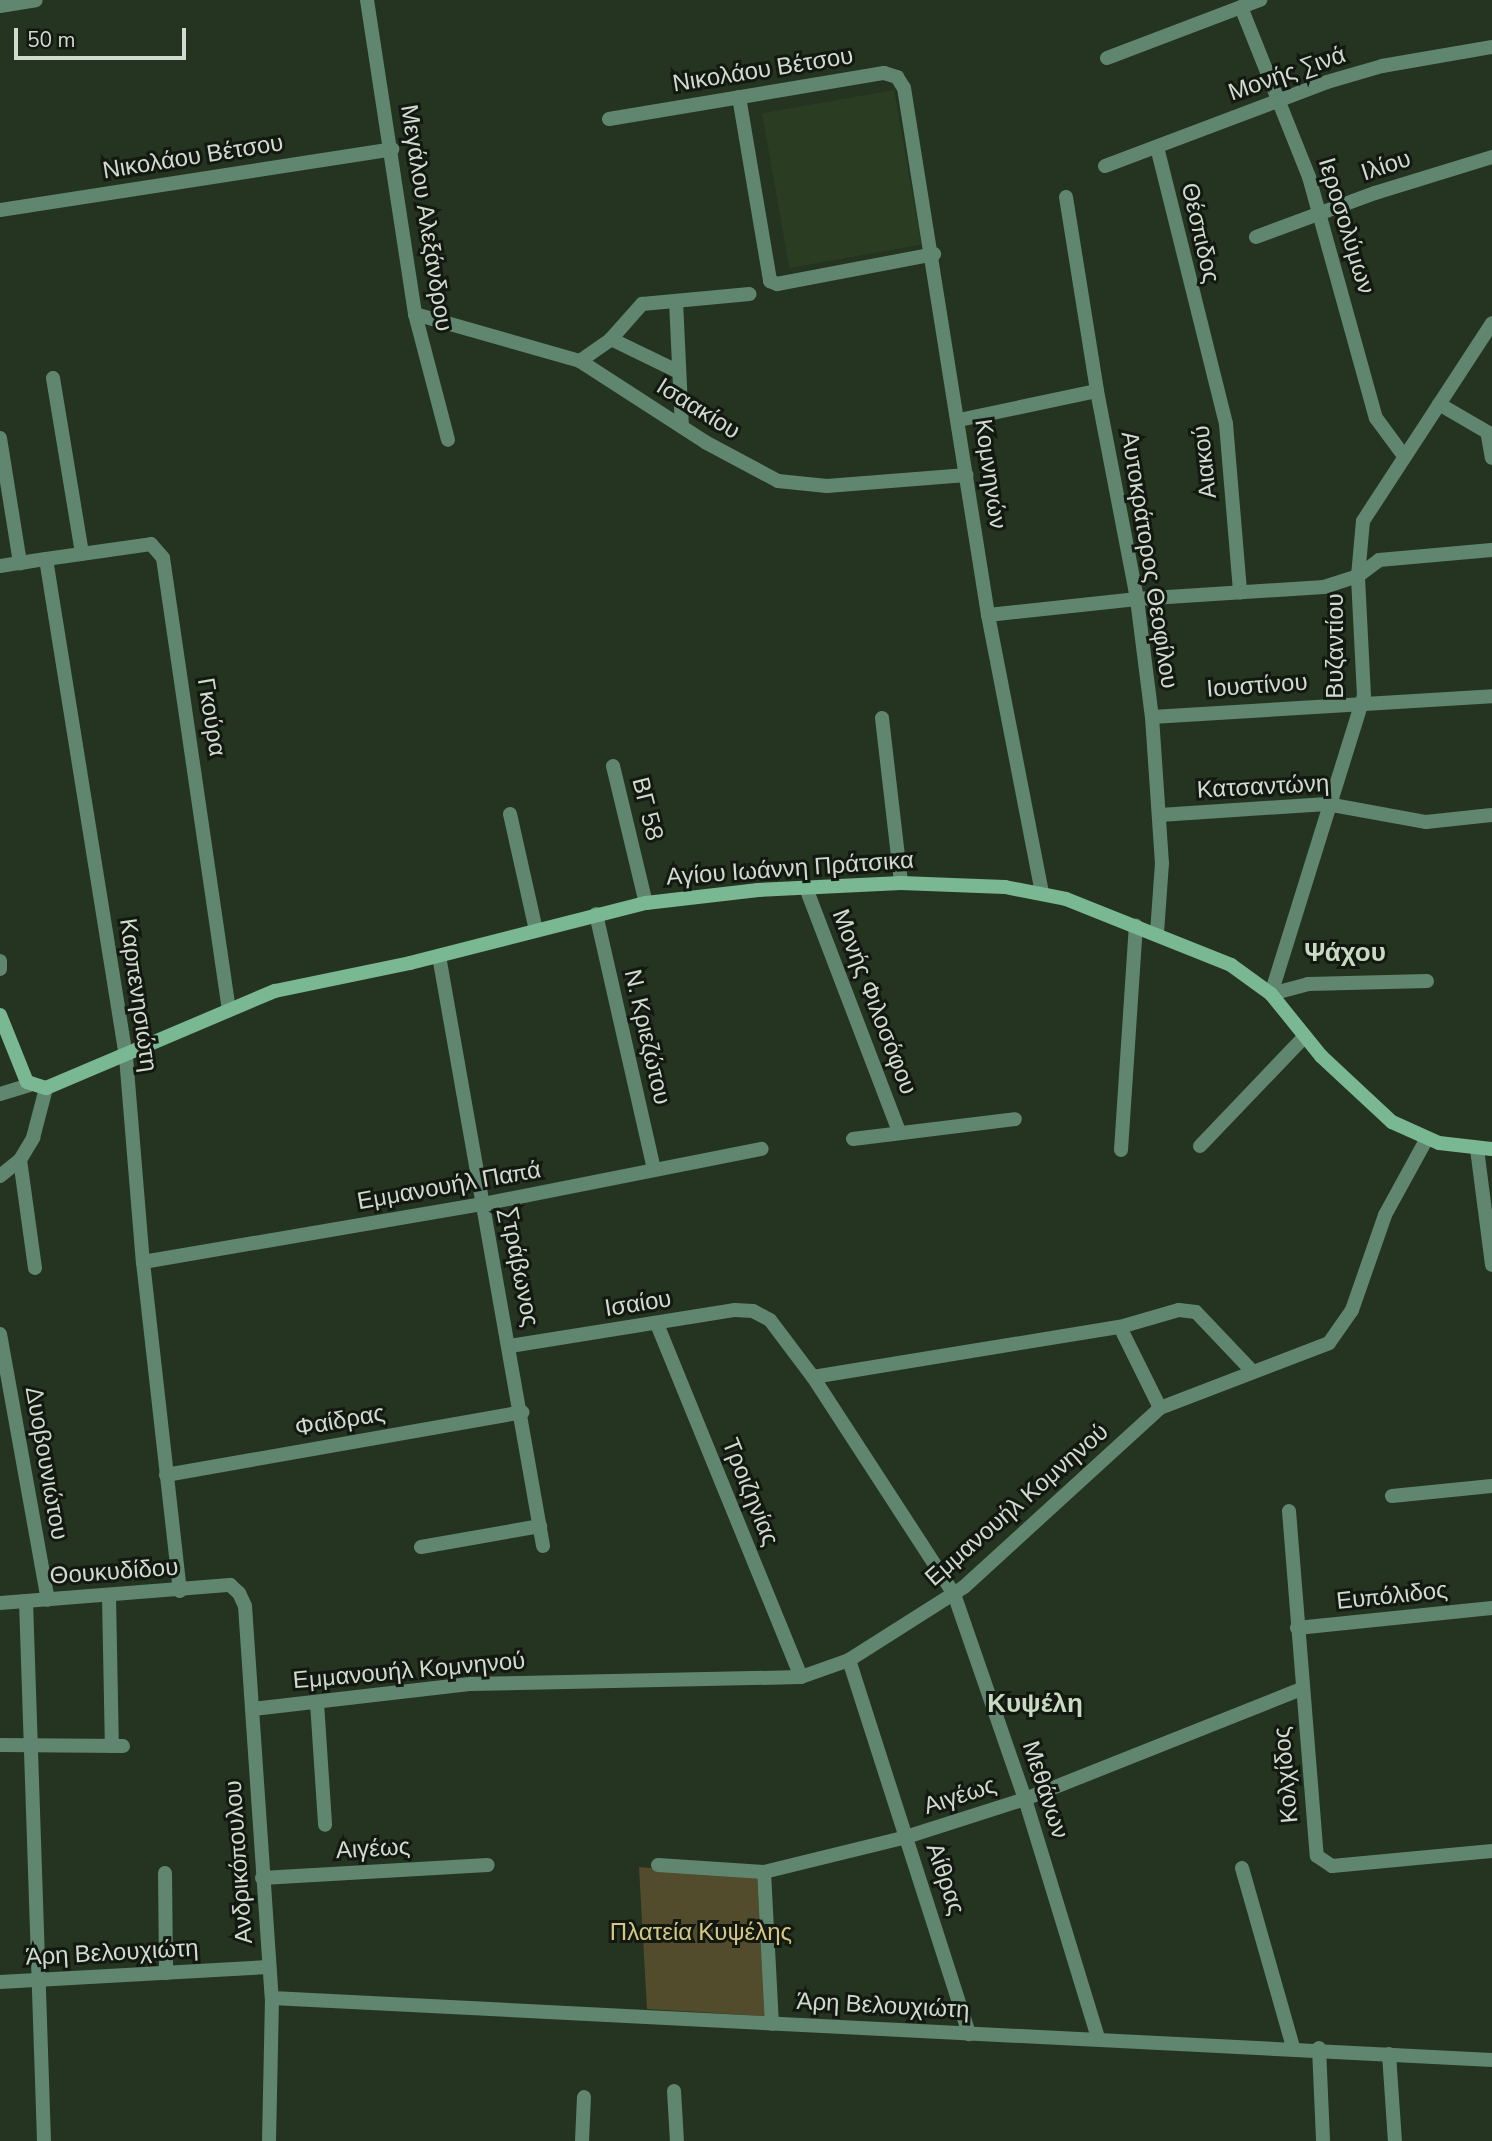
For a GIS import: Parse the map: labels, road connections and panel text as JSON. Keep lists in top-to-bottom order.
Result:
{
  "streets": {
    "main road": ["Αγίου Ιωάννη Πράτσικα"],
    "street": [
      "Νικολάου Βέτσου",
      "Μονής Σινά",
      "Ιλίου",
      "Μεγάλου Αλεξάνδρου",
      "Ιεροσολύμων",
      "Θέσπιδος",
      "Ισαακίου",
      "Αιακού",
      "Κομνηνών",
      "Αυτοκράτορος Θεοφίλου",
      "Βυζαντίου",
      "Ιουστίνου",
      "Γκούρα",
      "Κατσαντώνη",
      "ΒΓ 58",
      "Καρπενησιώτη",
      "Μονής Φιλοσόφου",
      "Ν. Κριεζώτου",
      "Εμμανουήλ Παπά",
      "Στράβωνος",
      "Ισαίου",
      "Φαίδρας",
      "Δυοβουνιώτου",
      "Τροιζηνίας",
      "Εμμανουήλ Κομνηνού",
      "Θουκυδίδου",
      "Ευπόλιδος",
      "Κολχίδος",
      "Μεθάνων",
      "Αιγέως",
      "Ανδρικόπουλου",
      "Αίθρας",
      "Άρη Βελουχιώτη"
    ]
  },
  "crossings": [
    ["Νικολάου Βέτσου", "Μεγάλου Αλεξάνδρου"],
    ["Νικολάου Βέτσου", "Κομνηνών"],
    ["Μονής Σινά", "Ιεροσολύμων"],
    ["Μονής Σινά", "Θέσπιδος"],
    ["Ιλίου", "Ιεροσολύμων"],
    ["Μεγάλου Αλεξάνδρου", "Ισαακίου"],
    ["Ιεροσολύμων", "Βυζαντίου"],
    ["Θέσπιδος", "Αιακού"],
    ["Ισαακίου", "Κομνηνών"],
    ["Κομνηνών", "Αγίου Ιωάννη Πράτσικα"],
    ["Αυτοκράτορος Θεοφίλου", "Ιουστίνου"],
    ["Αυτοκράτορος Θεοφίλου", "Κατσαντώνη"],
    ["Αυτοκράτορος Θεοφίλου", "Αγίου Ιωάννη Πράτσικα"],
    ["Βυζαντίου", "Ιουστίνου"],
    ["Βυζαντίου", "Κατσαντώνη"],
    ["Βυζαντίου", "Αγίου Ιωάννη Πράτσικα"],
    ["Γκούρα", "Αγίου Ιωάννη Πράτσικα"],
    ["Γκούρα", "Καρπενησιώτη"],
    ["ΒΓ 58", "Αγίου Ιωάννη Πράτσικα"],
    ["Αγίου Ιωάννη Πράτσικα", "Καρπενησιώτη"],
    ["Αγίου Ιωάννη Πράτσικα", "Μονής Φιλοσόφου"],
    ["Αγίου Ιωάννη Πράτσικα", "Ν. Κριεζώτου"],
    ["Αγίου Ιωάννη Πράτσικα", "Στράβωνος"],
    ["Αγίου Ιωάννη Πράτσικα", "Εμμανουήλ Κομνηνού"],
    ["Καρπενησιώτη", "Εμμανουήλ Παπά"],
    ["Καρπενησιώτη", "Φαίδρας"],
    ["Καρπενησιώτη", "Θουκυδίδου"],
    ["Ν. Κριεζώτου", "Εμμανουήλ Παπά"],
    ["Εμμανουήλ Παπά", "Στράβωνος"],
    ["Στράβωνος", "Ισαίου"],
    ["Στράβωνος", "Φαίδρας"],
    ["Ισαίου", "Τροιζηνίας"],
    ["Ισαίου", "Μεθάνων"],
    ["Δυοβουνιώτου", "Θουκυδίδου"],
    ["Τροιζηνίας", "Εμμανουήλ Κομνηνού"],
    ["Εμμανουήλ Κομνηνού", "Μεθάνων"],
    ["Εμμανουήλ Κομνηνού", "Ανδρικόπουλου"],
    ["Εμμανουήλ Κομνηνού", "Αίθρας"],
    ["Θουκυδίδου", "Ανδρικόπουλου"],
    ["Ευπόλιδος", "Κολχίδος"],
    ["Κολχίδος", "Αιγέως"],
    ["Μεθάνων", "Αιγέως"],
    ["Μεθάνων", "Άρη Βελουχιώτη"],
    ["Αιγέως", "Ανδρικόπουλου"],
    ["Αιγέως", "Αίθρας"],
    ["Ανδρικόπουλου", "Άρη Βελουχιώτη"],
    ["Αίθρας", "Άρη Βελουχιώτη"]
  ],
  "districts": ["Ψάχου", "Κυψέλη"],
  "parks": ["Πλατεία Κυψέλης"],
  "scale_bar": "50 m"
}
